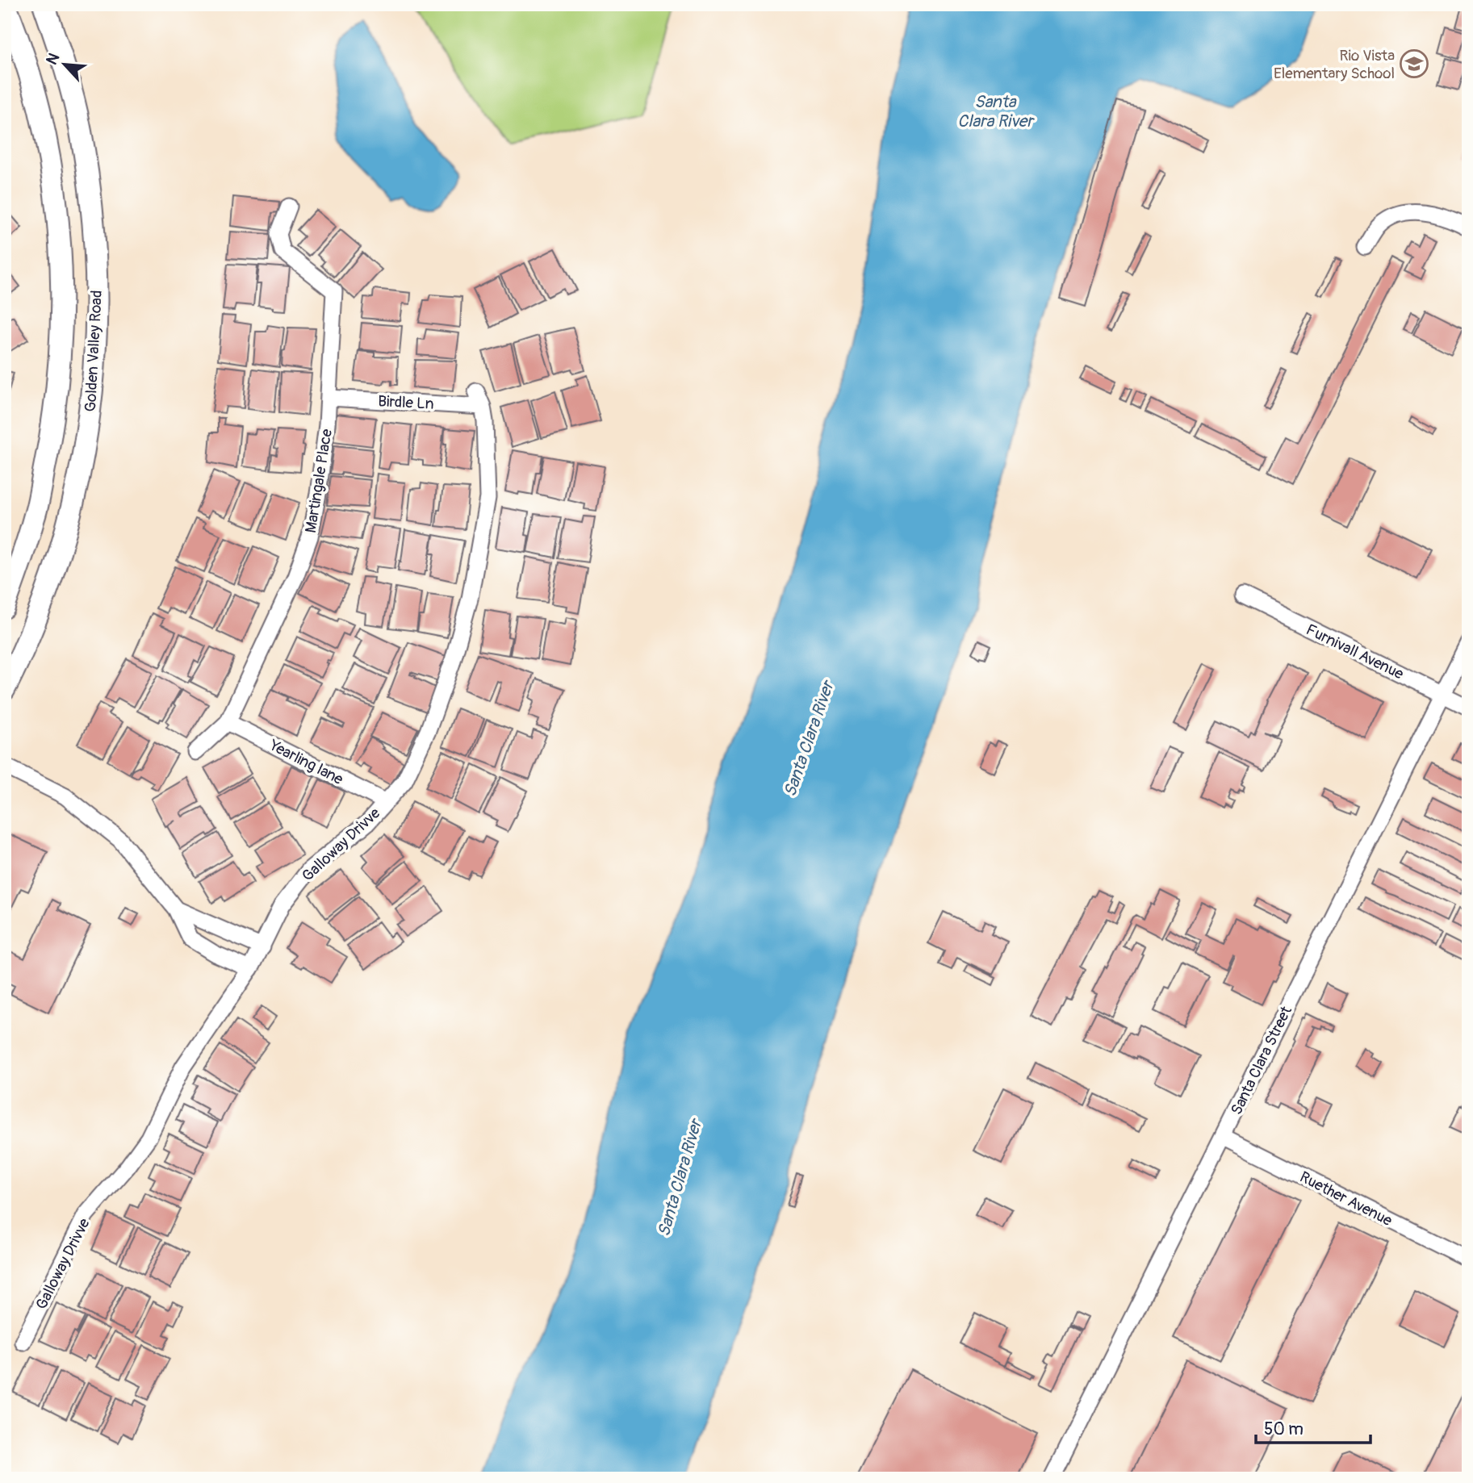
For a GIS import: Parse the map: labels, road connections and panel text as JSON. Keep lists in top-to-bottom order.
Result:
{
  "streets": {
    "main road": ["Golden Valley Road"],
    "street": [
      "Birdle Ln",
      "Martingale Place",
      "Furnivall Avenue",
      "Yearling lane",
      "Galloway Drivve",
      "Santa Clara Street",
      "Ruether Avenue"
    ]
  },
  "crossings": [
    ["Birdle Ln", "Martingale Place"],
    ["Birdle Ln", "Galloway Drivve"],
    ["Martingale Place", "Yearling lane"],
    ["Furnivall Avenue", "Santa Clara Street"],
    ["Yearling lane", "Galloway Drivve"],
    ["Santa Clara Street", "Ruether Avenue"]
  ],
  "water": ["Santa Clara River"],
  "places": {
    "school or university": ["Rio Vista Elementary School"]
  },
  "scale_bar": "50 m",
  "north": "top left"
}
